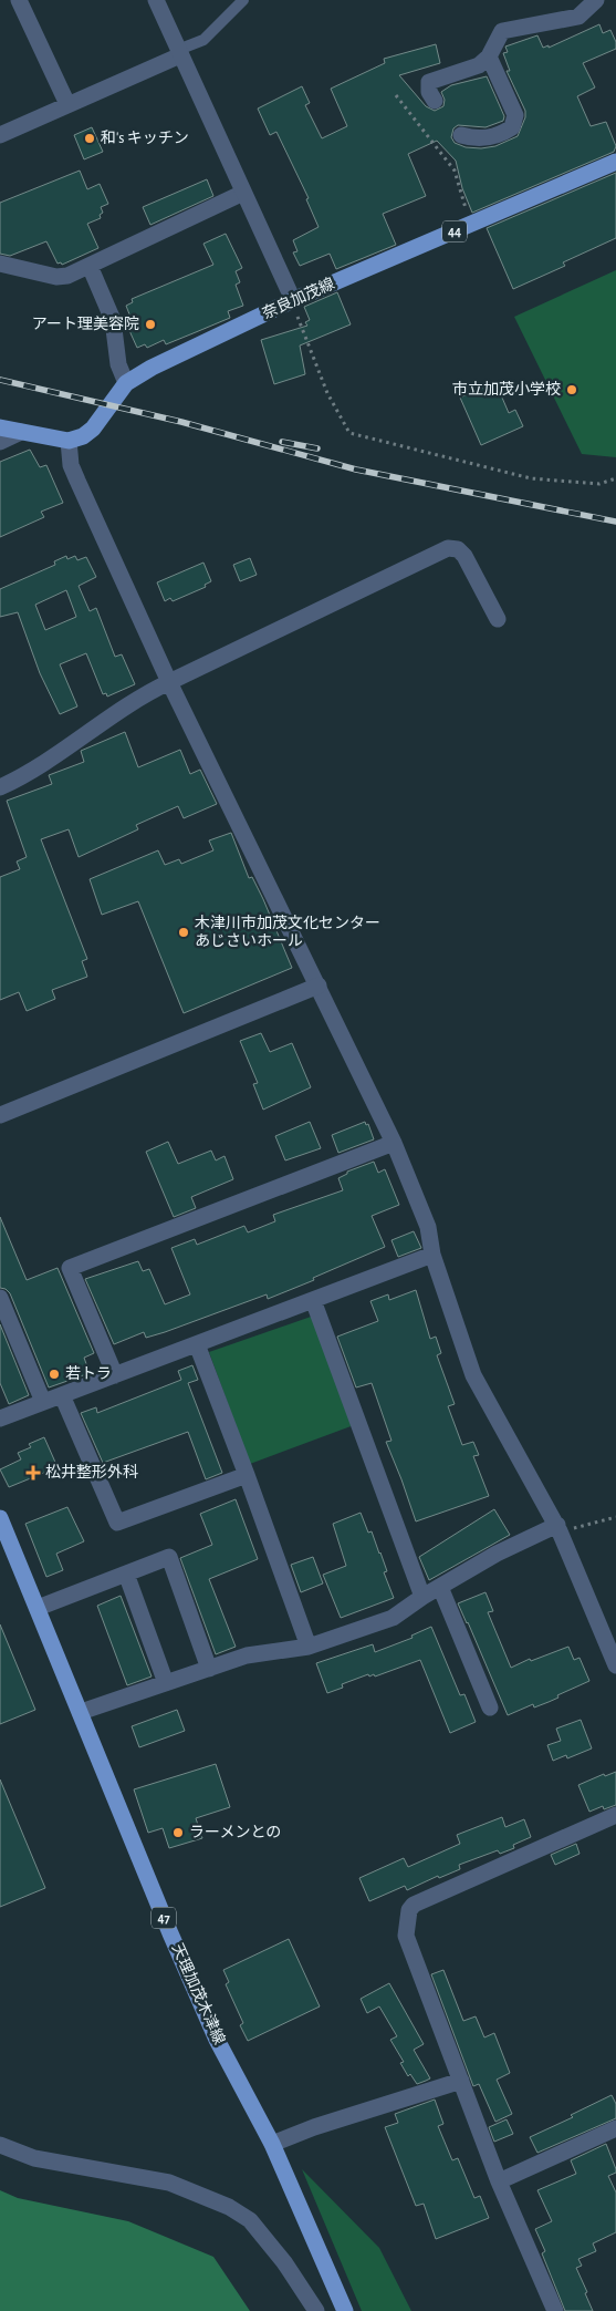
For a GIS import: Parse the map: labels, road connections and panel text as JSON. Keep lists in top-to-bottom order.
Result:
{
  "streets": {
    "main road": [
      "44",
      "奈良加茂線",
      "47",
      "天理加茂木津線"
    ]
  },
  "places": {
    "other": [
      "和's キッチン",
      "アート理美容院",
      "市立加茂小学校",
      "木津川市加茂文化センター あじさいホール",
      "若トラ",
      "ラーメンとの"
    ],
    "health": ["松井整形外科"]
  }
}
